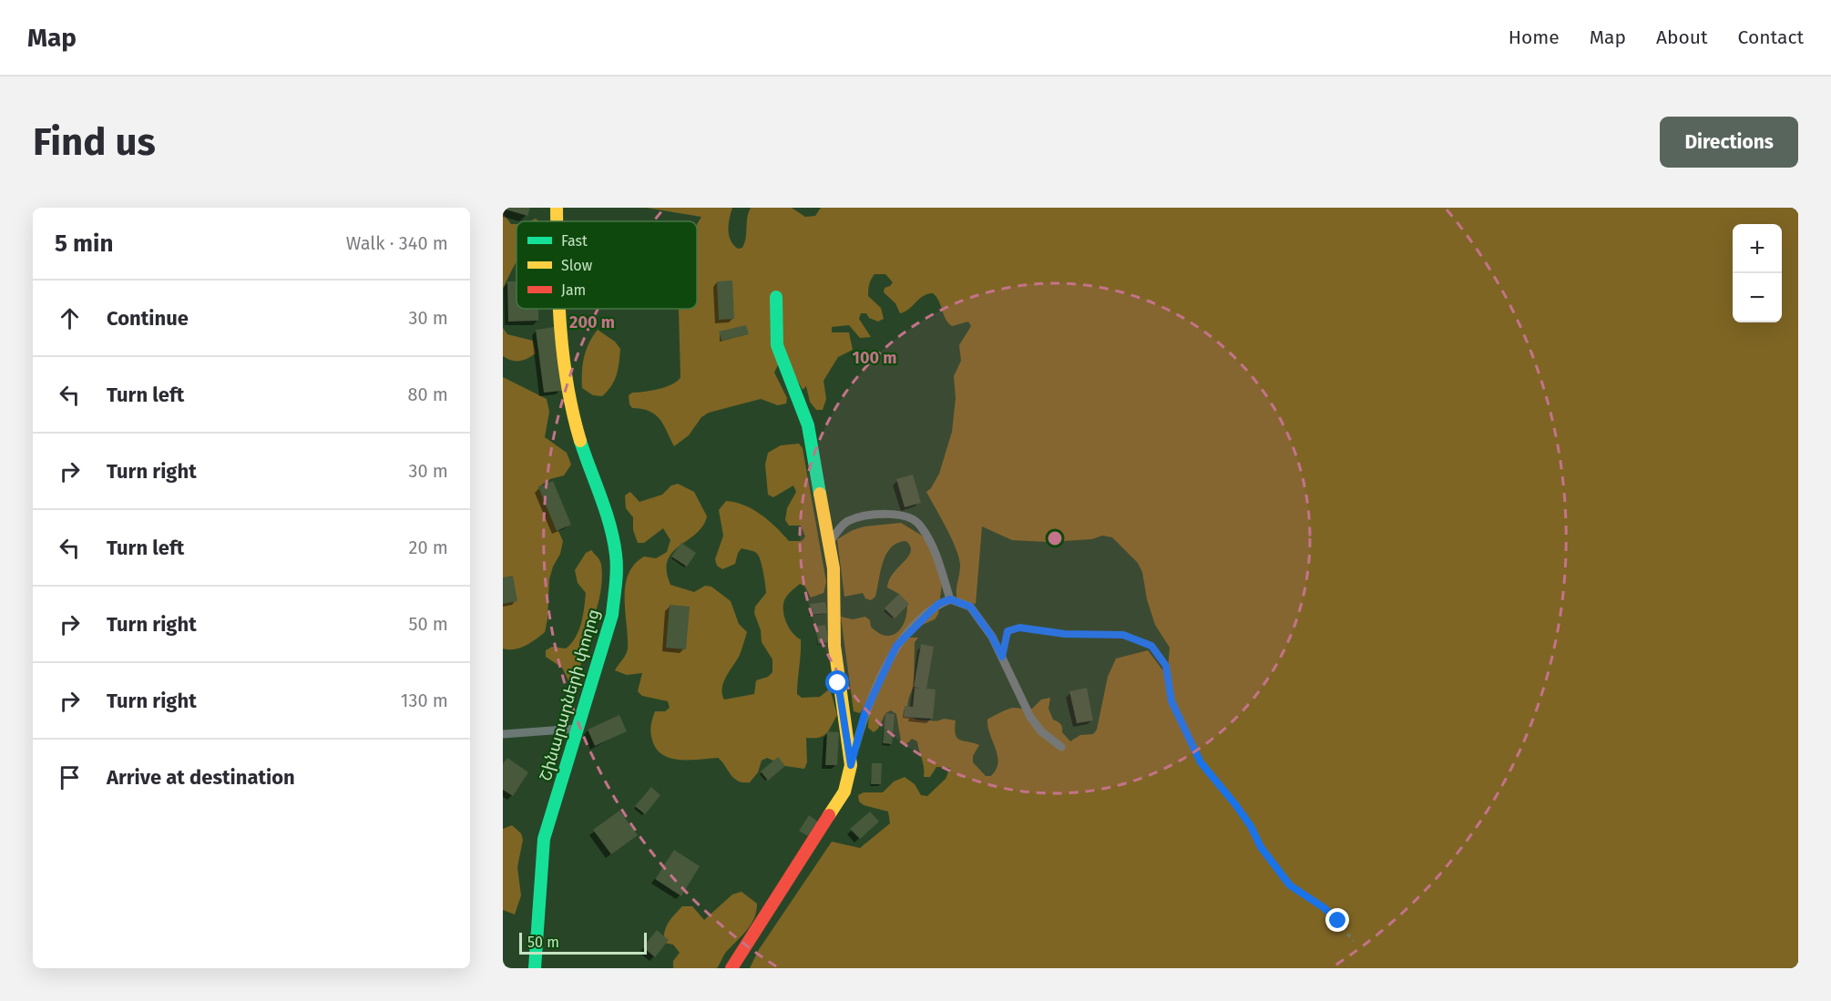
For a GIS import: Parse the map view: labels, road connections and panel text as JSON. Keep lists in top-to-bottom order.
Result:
{
  "streets": {
    "street": ["Շինարարների փողոց"]
  },
  "legend": ["Fast", "Slow", "Jam"],
  "scale_bar": "50 m",
  "page": {
    "header": "Map",
    "nav": [
      "Home",
      "Map",
      "About",
      "Contact"
    ],
    "buttons": "Directions",
    "title": "Find us",
    "heading": ["5 min", "Walk · 340 m"],
    "map_buttons": ["+", "−"],
    "list": [
      ["Continue", "30 m"],
      ["Turn left", "80 m"],
      ["Turn right", "30 m"],
      ["Turn left", "20 m"],
      ["Turn right", "50 m"],
      ["Turn right", "130 m"],
      "Arrive at destination"
    ],
    "scale": "50 m"
  },
  "rings": ["200 m", "100 m"]
}
